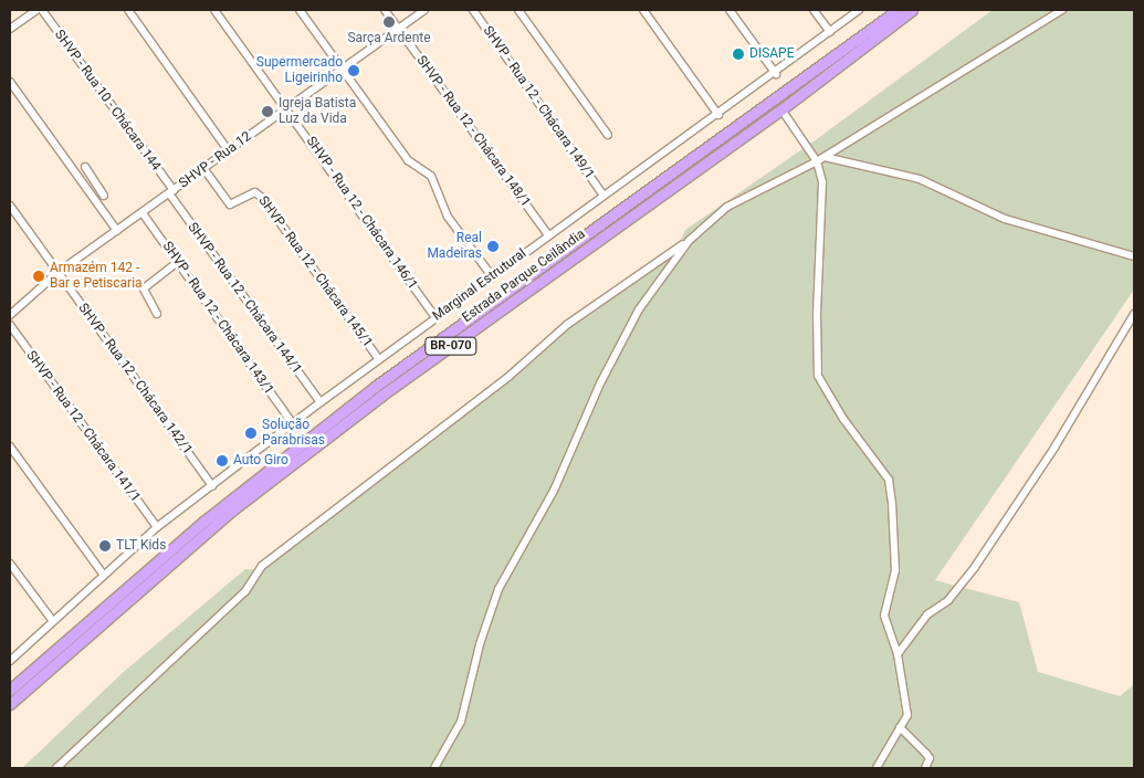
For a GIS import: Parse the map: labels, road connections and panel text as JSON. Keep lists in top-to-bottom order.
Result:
{
  "streets": {
    "highway": ["Estrada Parque Ceilândia", "BR-070"],
    "street": [
      "SHVP - Rua 10 - Chácara 144",
      "SHVP - Rua 12 - Chácara 149/1",
      "SHVP - Rua 12 - Chácara 148/1",
      "SHVP - Rua 12",
      "SHVP - Rua 12 - Chácara 146/1",
      "SHVP - Rua 12 - Chácara 145/1",
      "Marginal Estrutural",
      "SHVP - Rua 12 - Chácara 144/1",
      "SHVP - Rua 12 - Chácara 143/1",
      "SHVP - Rua 12 - Chácara 142/1",
      "SHVP - Rua 12 - Chácara 141/1"
    ]
  },
  "crossings": [
    ["SHVP - Rua 10 - Chácara 144", "SHVP - Rua 12"],
    ["SHVP - Rua 10 - Chácara 144", "SHVP - Rua 12 - Chácara 144/1"],
    ["SHVP - Rua 12 - Chácara 149/1", "Marginal Estrutural"],
    ["SHVP - Rua 12 - Chácara 148/1", "SHVP - Rua 12"],
    ["SHVP - Rua 12 - Chácara 148/1", "Marginal Estrutural"],
    ["SHVP - Rua 12", "SHVP - Rua 12 - Chácara 146/1"],
    ["SHVP - Rua 12", "SHVP - Rua 12 - Chácara 145/1"],
    ["SHVP - Rua 12", "SHVP - Rua 12 - Chácara 144/1"],
    ["SHVP - Rua 12", "SHVP - Rua 12 - Chácara 143/1"],
    ["SHVP - Rua 12", "SHVP - Rua 12 - Chácara 142/1"],
    ["SHVP - Rua 12 - Chácara 146/1", "Marginal Estrutural"],
    ["SHVP - Rua 12 - Chácara 145/1", "Marginal Estrutural"],
    ["Marginal Estrutural", "SHVP - Rua 12 - Chácara 144/1"],
    ["Marginal Estrutural", "SHVP - Rua 12 - Chácara 143/1"],
    ["Marginal Estrutural", "SHVP - Rua 12 - Chácara 142/1"],
    ["Marginal Estrutural", "SHVP - Rua 12 - Chácara 141/1"]
  ],
  "places": [
    "Sarça Ardente",
    "DISAPE",
    "Supermercado Ligeirinho",
    "Igreja Batista Luz da Vida",
    "Real Madeiras",
    "Armazém 142 - Bar e Petiscaria",
    "Solução Parabrisas",
    "Auto Giro",
    "TLT Kids"
  ]
}
